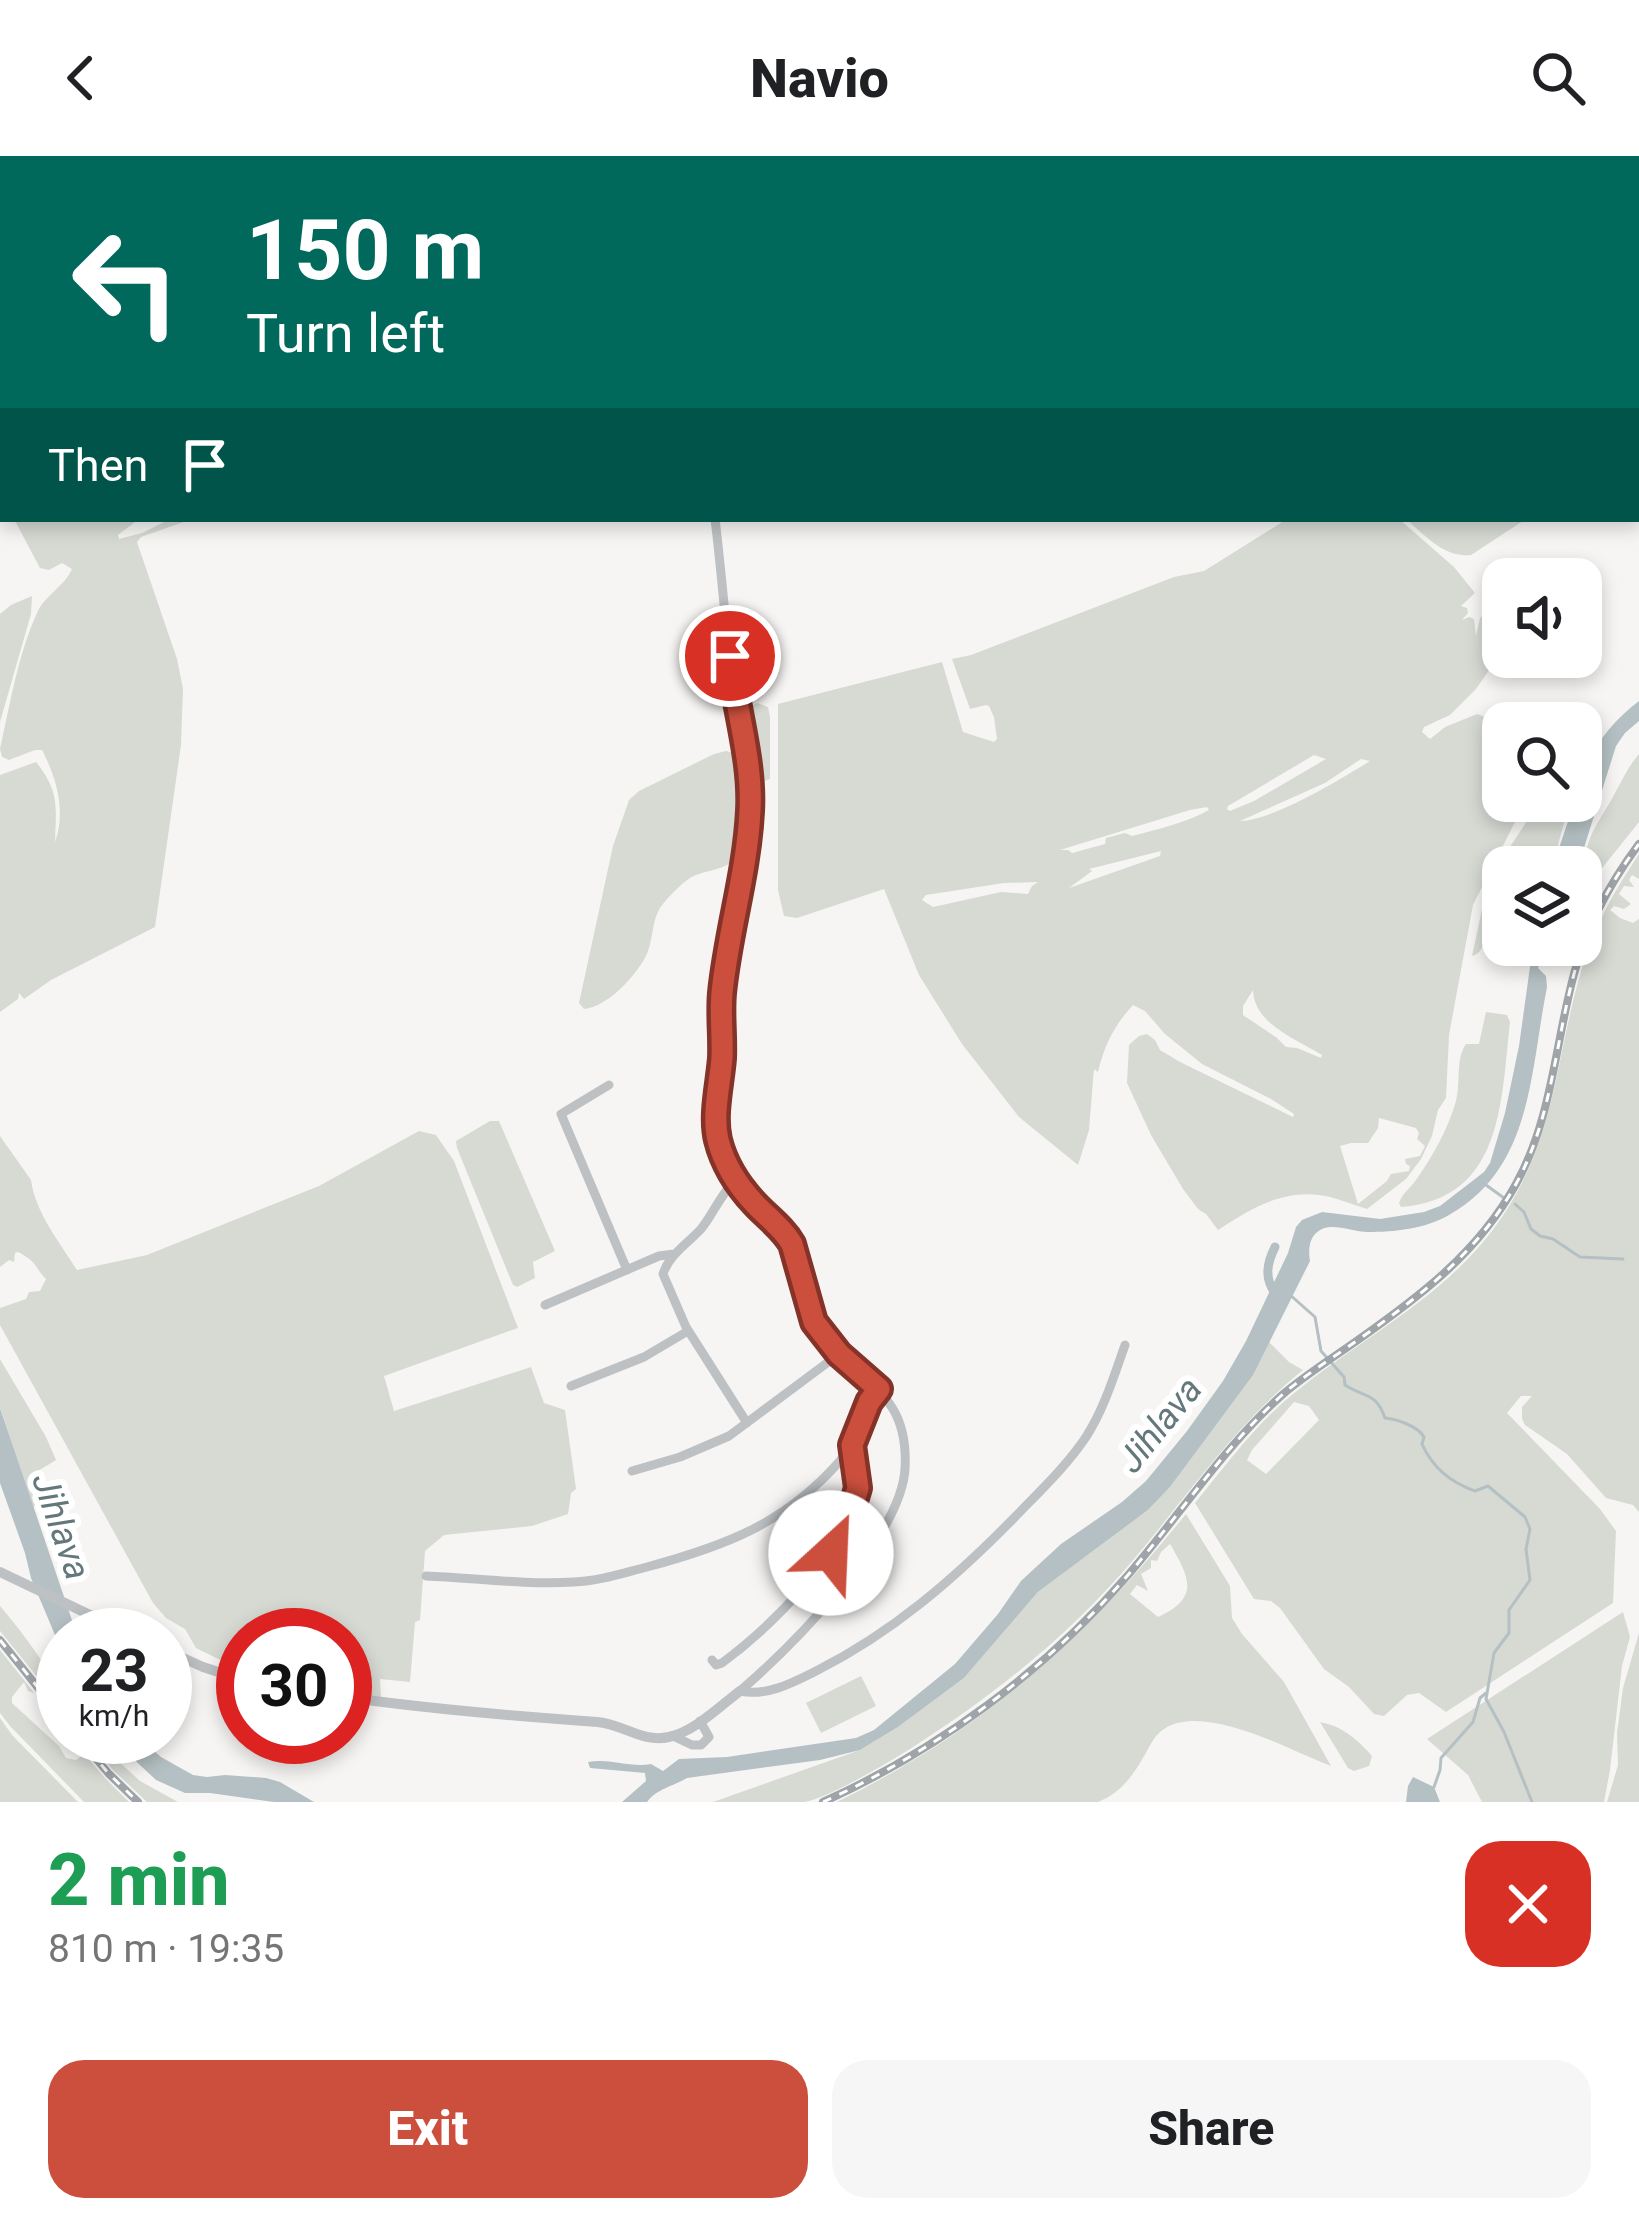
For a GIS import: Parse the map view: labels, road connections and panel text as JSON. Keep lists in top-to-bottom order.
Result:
{
  "water": ["Jihlava"],
  "page": {
    "header": "Navio",
    "turn": ["150 m", "Turn left"],
    "then": "Then",
    "speed": "23 km/h",
    "limit": "30",
    "heading": ["2 min", "810 m · 19:35"],
    "buttons": ["Exit", "Share"]
  }
}
